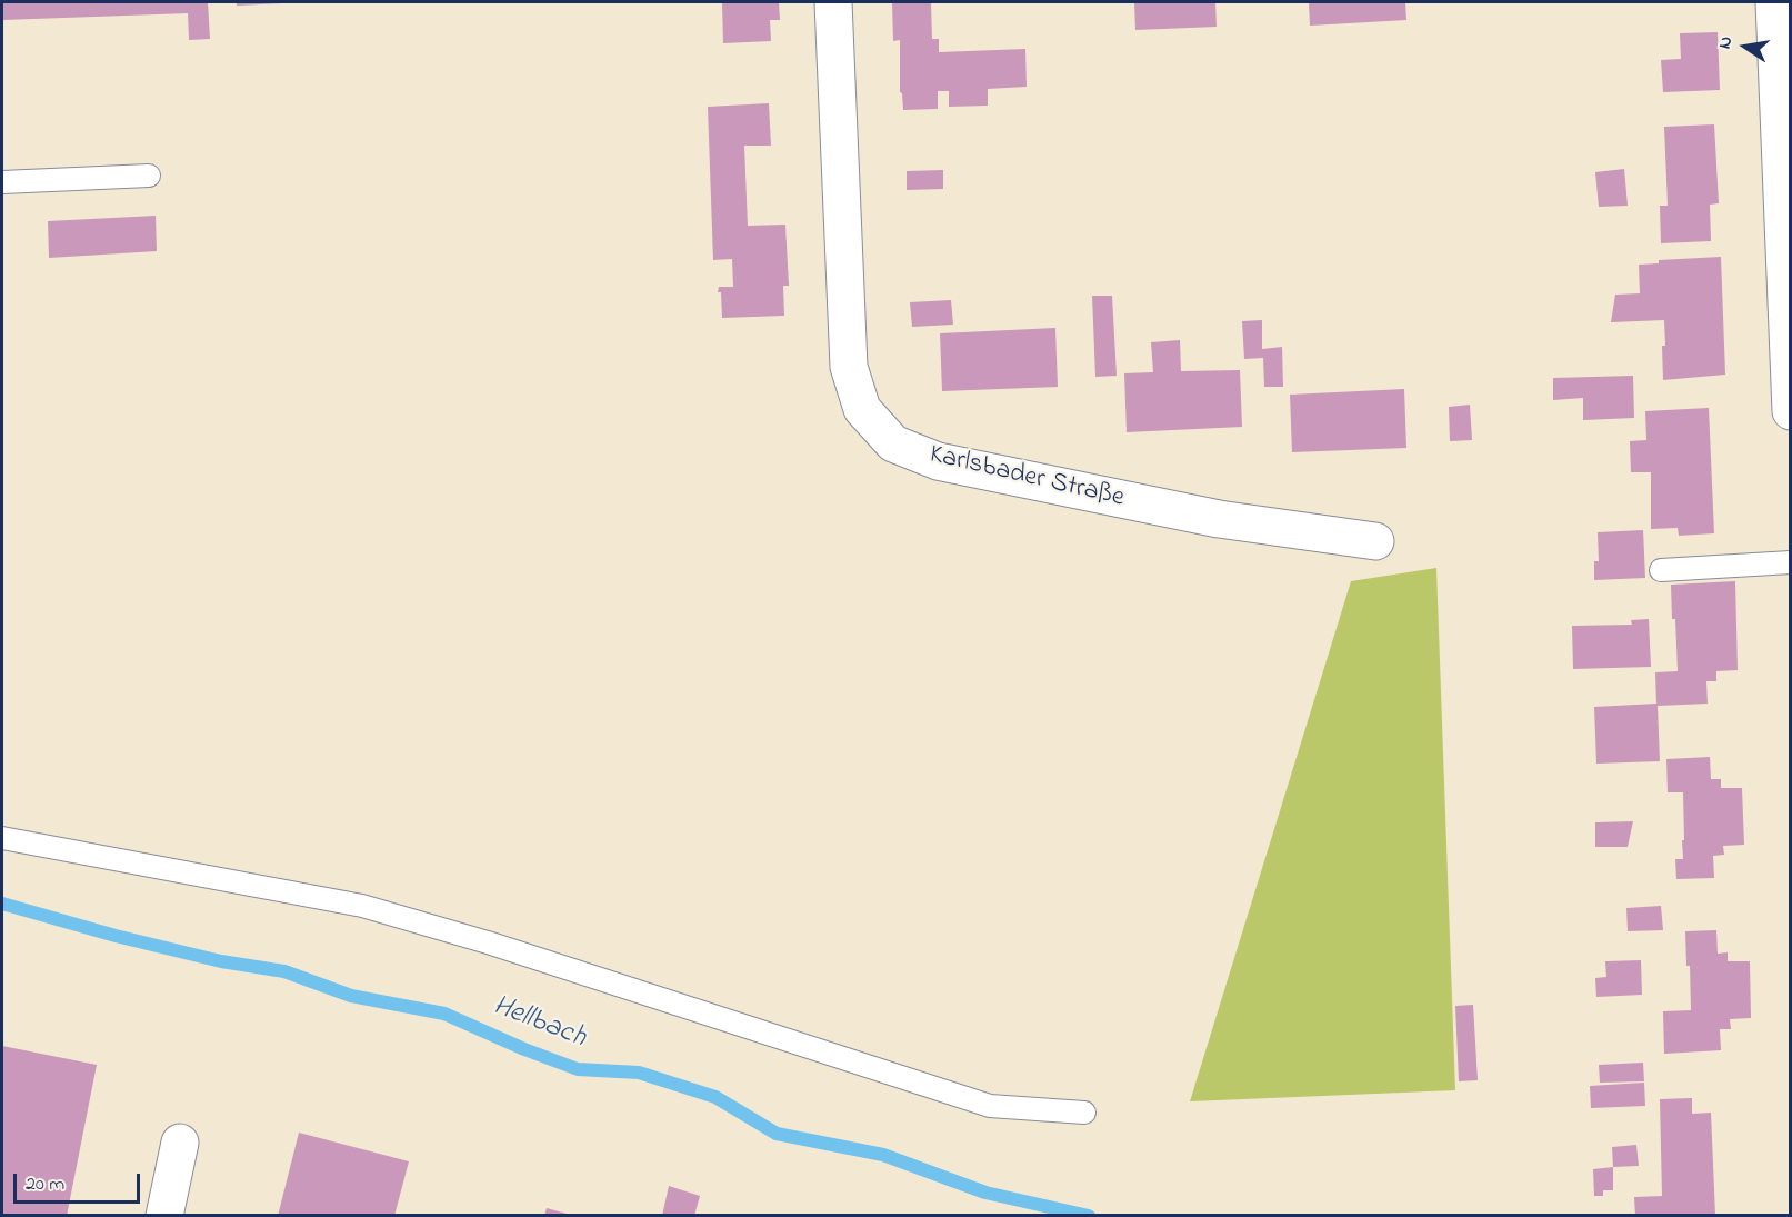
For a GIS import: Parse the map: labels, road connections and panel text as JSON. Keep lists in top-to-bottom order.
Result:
{
  "streets": {
    "street": ["Karlsbader Straße"]
  },
  "water": ["Hellbach"],
  "scale_bar": "20 m",
  "north": "left"
}
